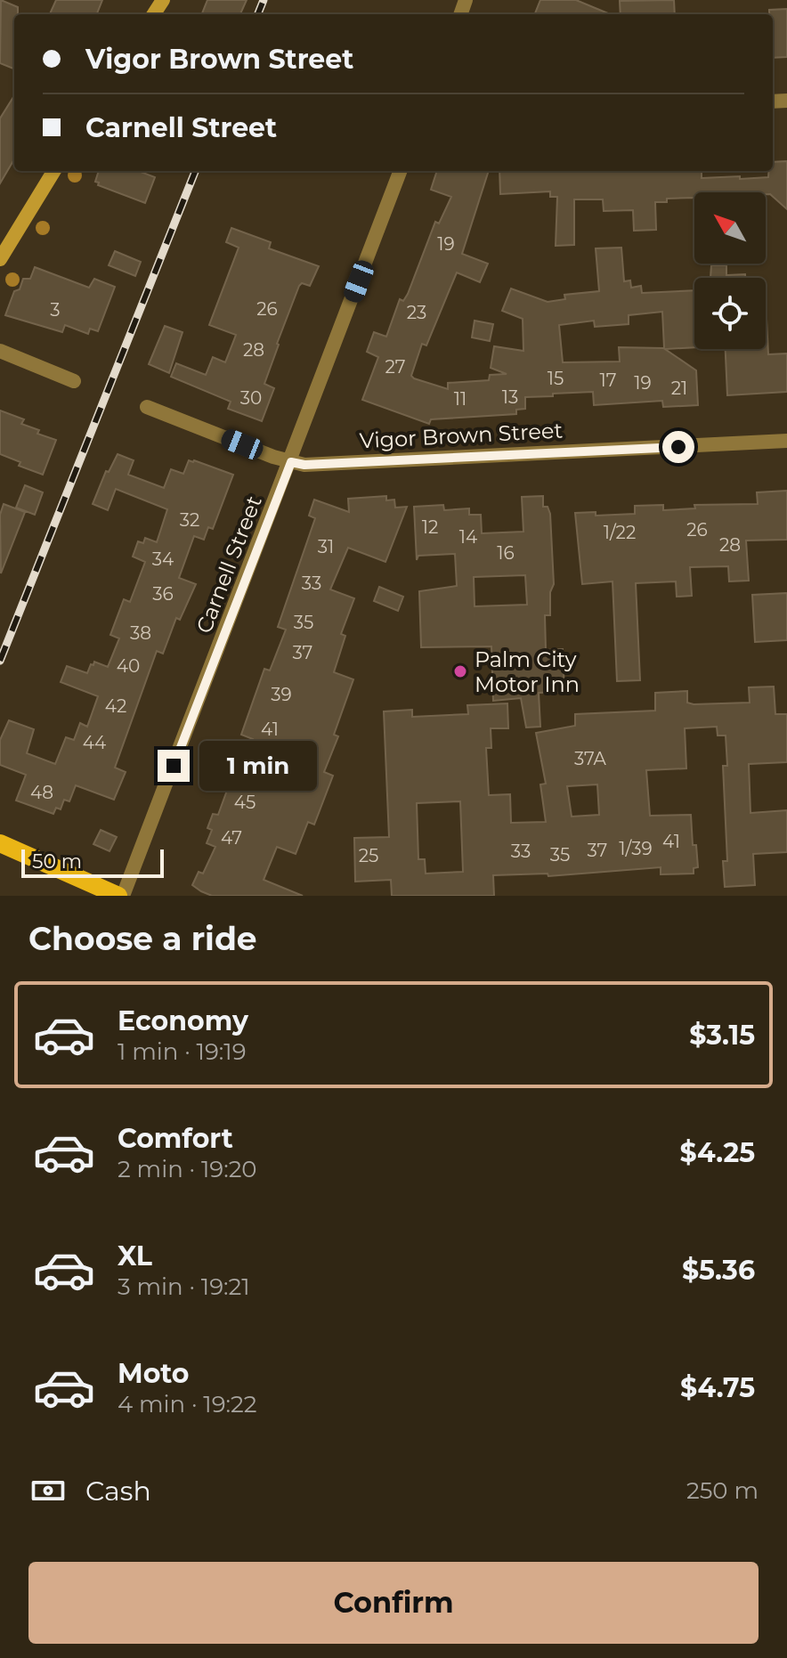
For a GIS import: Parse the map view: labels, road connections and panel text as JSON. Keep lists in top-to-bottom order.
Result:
{
  "streets": {
    "street": ["Vigor Brown Street", "Carnell Street"]
  },
  "crossings": [
    ["Vigor Brown Street", "Carnell Street"]
  ],
  "places": ["Palm City Motor Inn"],
  "house_numbers": [
    "19",
    "26",
    "3",
    "23",
    "28",
    "27",
    "15",
    "17",
    "19",
    "21",
    "13",
    "30",
    "11",
    "32",
    "12",
    "26",
    "1/22",
    "14",
    "28",
    "31",
    "16",
    "34",
    "33",
    "36",
    "35",
    "38",
    "37",
    "40",
    "39",
    "42",
    "41",
    "44",
    "37A",
    "48",
    "45",
    "47",
    "41",
    "1/39",
    "37",
    "33",
    "35",
    "25"
  ],
  "scale_bar": "50 m",
  "north": "top left",
  "page": {
    "banner": ["Vigor Brown Street", "Carnell Street"],
    "bubble": "1 min",
    "scale": "50 m",
    "heading": "Choose a ride",
    "list": [
      {
        "name": "Economy",
        "note": "1 min · 19:19",
        "value": "$3.15"
      },
      {
        "name": "Comfort",
        "note": "2 min · 19:20",
        "value": "$4.25"
      },
      {
        "name": "XL",
        "note": "3 min · 19:21",
        "value": "$5.36"
      },
      {
        "name": "Moto",
        "note": "4 min · 19:22",
        "value": "$4.75"
      }
    ],
    "pay": ["Cash", "250 m"],
    "buttons": "Confirm"
  }
}
